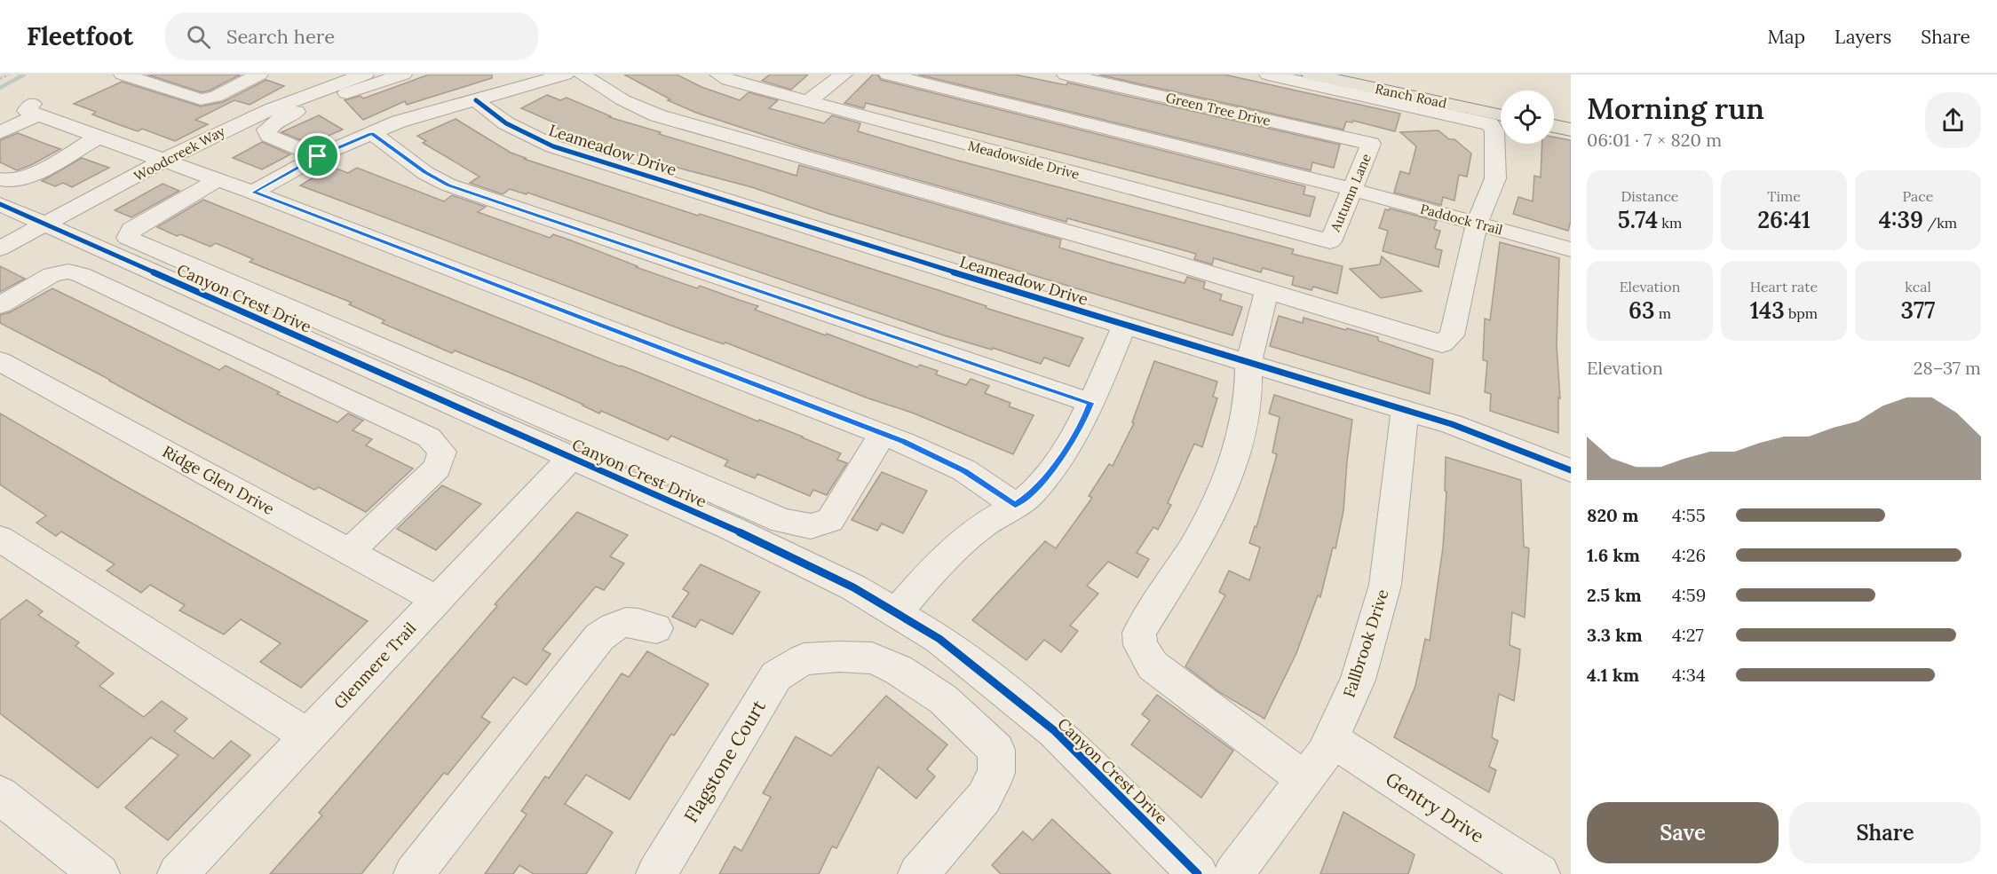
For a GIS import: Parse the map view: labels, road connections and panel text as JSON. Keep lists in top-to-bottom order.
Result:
{
  "streets": {
    "main road": ["Ranch Road"],
    "street": [
      "Green Tree Drive",
      "Leameadow Drive",
      "Woodcreek Way",
      "Meadowside Drive",
      "Autumn Lane",
      "Paddock Trail",
      "Canyon Crest Drive",
      "Ridge Glen Drive",
      "Fallbrook Drive",
      "Glenmere Trail",
      "Flagstone Court",
      "Gentry Drive"
    ]
  },
  "crossings": [
    ["Green Tree Drive", "Autumn Lane"],
    ["Leameadow Drive", "Fallbrook Drive"],
    ["Woodcreek Way", "Canyon Crest Drive"],
    ["Meadowside Drive", "Autumn Lane"],
    ["Autumn Lane", "Paddock Trail"],
    ["Canyon Crest Drive", "Glenmere Trail"],
    ["Ridge Glen Drive", "Glenmere Trail"],
    ["Fallbrook Drive", "Gentry Drive"]
  ],
  "page": {
    "header": "Fleetfoot",
    "search": "Search here",
    "nav": ["Map", "Layers", "Share"],
    "heading": ["Morning run", "06:01 · 7 × 820 m"],
    "stats": [
      ["Distance", "5.74 km"],
      ["Time", "26:41"],
      ["Pace", "4:39 /km"],
      ["Elevation", "63 m"],
      ["Heart rate", "143 bpm"],
      ["kcal", "377"]
    ],
    "chart": ["Elevation", "28–37 m"],
    "list": [
      {
        "name": "820 m",
        "note": "4:55"
      },
      {
        "name": "1.6 km",
        "note": "4:26"
      },
      {
        "name": "2.5 km",
        "note": "4:59"
      },
      {
        "name": "3.3 km",
        "note": "4:27"
      },
      {
        "name": "4.1 km",
        "note": "4:34"
      }
    ],
    "buttons": ["Save", "Share"]
  }
}
